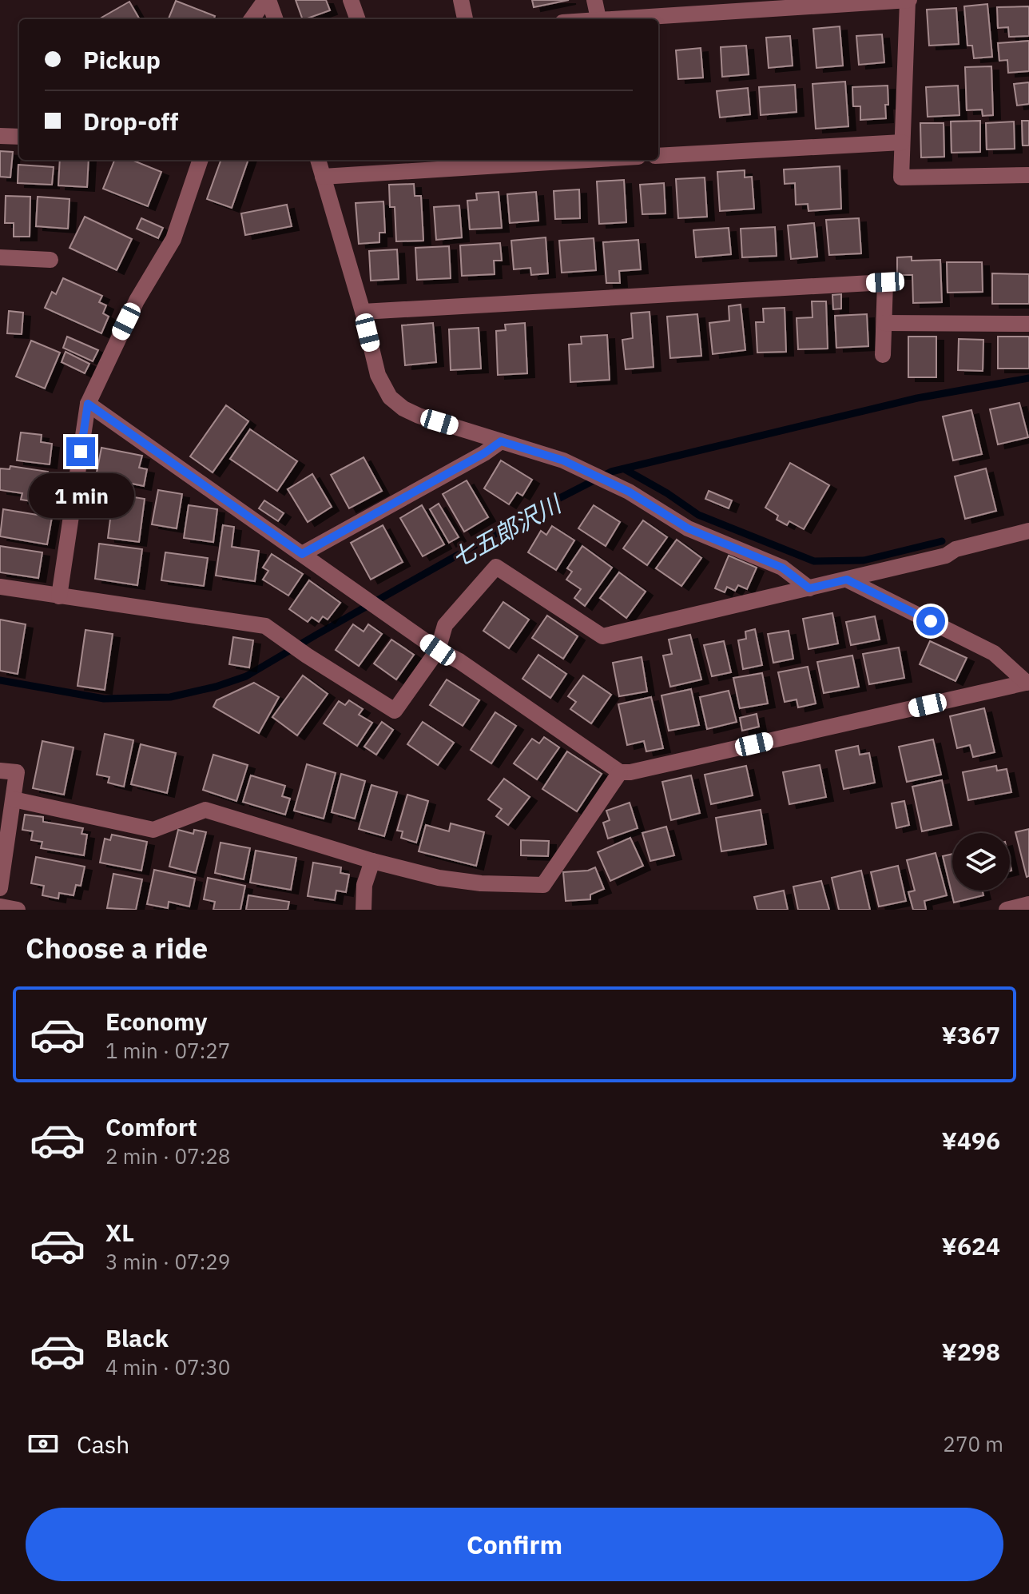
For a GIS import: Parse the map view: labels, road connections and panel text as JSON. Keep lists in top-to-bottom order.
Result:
{
  "water": ["七五郎沢川"],
  "page": {
    "banner": ["Pickup", "Drop-off"],
    "bubble": "1 min",
    "heading": "Choose a ride",
    "list": [
      {
        "name": "Economy",
        "note": "1 min · 07:27",
        "value": "¥367"
      },
      {
        "name": "Comfort",
        "note": "2 min · 07:28",
        "value": "¥496"
      },
      {
        "name": "XL",
        "note": "3 min · 07:29",
        "value": "¥624"
      },
      {
        "name": "Black",
        "note": "4 min · 07:30",
        "value": "¥298"
      }
    ],
    "pay": ["Cash", "270 m"],
    "buttons": "Confirm"
  }
}
